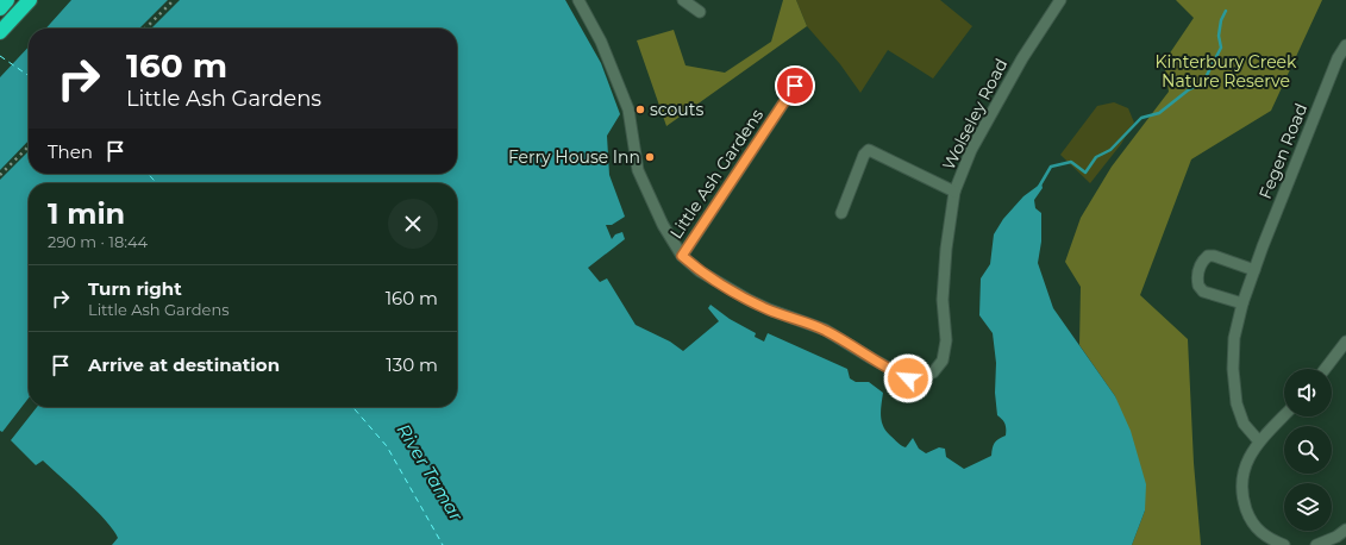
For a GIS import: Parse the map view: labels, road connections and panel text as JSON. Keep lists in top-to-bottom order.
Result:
{
  "streets": {
    "street": ["Wolseley Road", "Fegen Road", "Little Ash Gardens"]
  },
  "crossings": [
    ["Wolseley Road", "Little Ash Gardens"]
  ],
  "water": ["River Tamar"],
  "parks": ["Kinterbury Creek Nature Reserve"],
  "places": ["scouts", "Ferry House Inn"],
  "page": {
    "turn": ["160 m", "Little Ash Gardens"],
    "then": "Then",
    "heading": ["1 min", "290 m · 18:44"],
    "list": [
      {
        "name": "Turn right",
        "note": "Little Ash Gardens",
        "value": "160 m"
      },
      {
        "name": "Arrive at destination",
        "value": "130 m"
      }
    ]
  }
}
